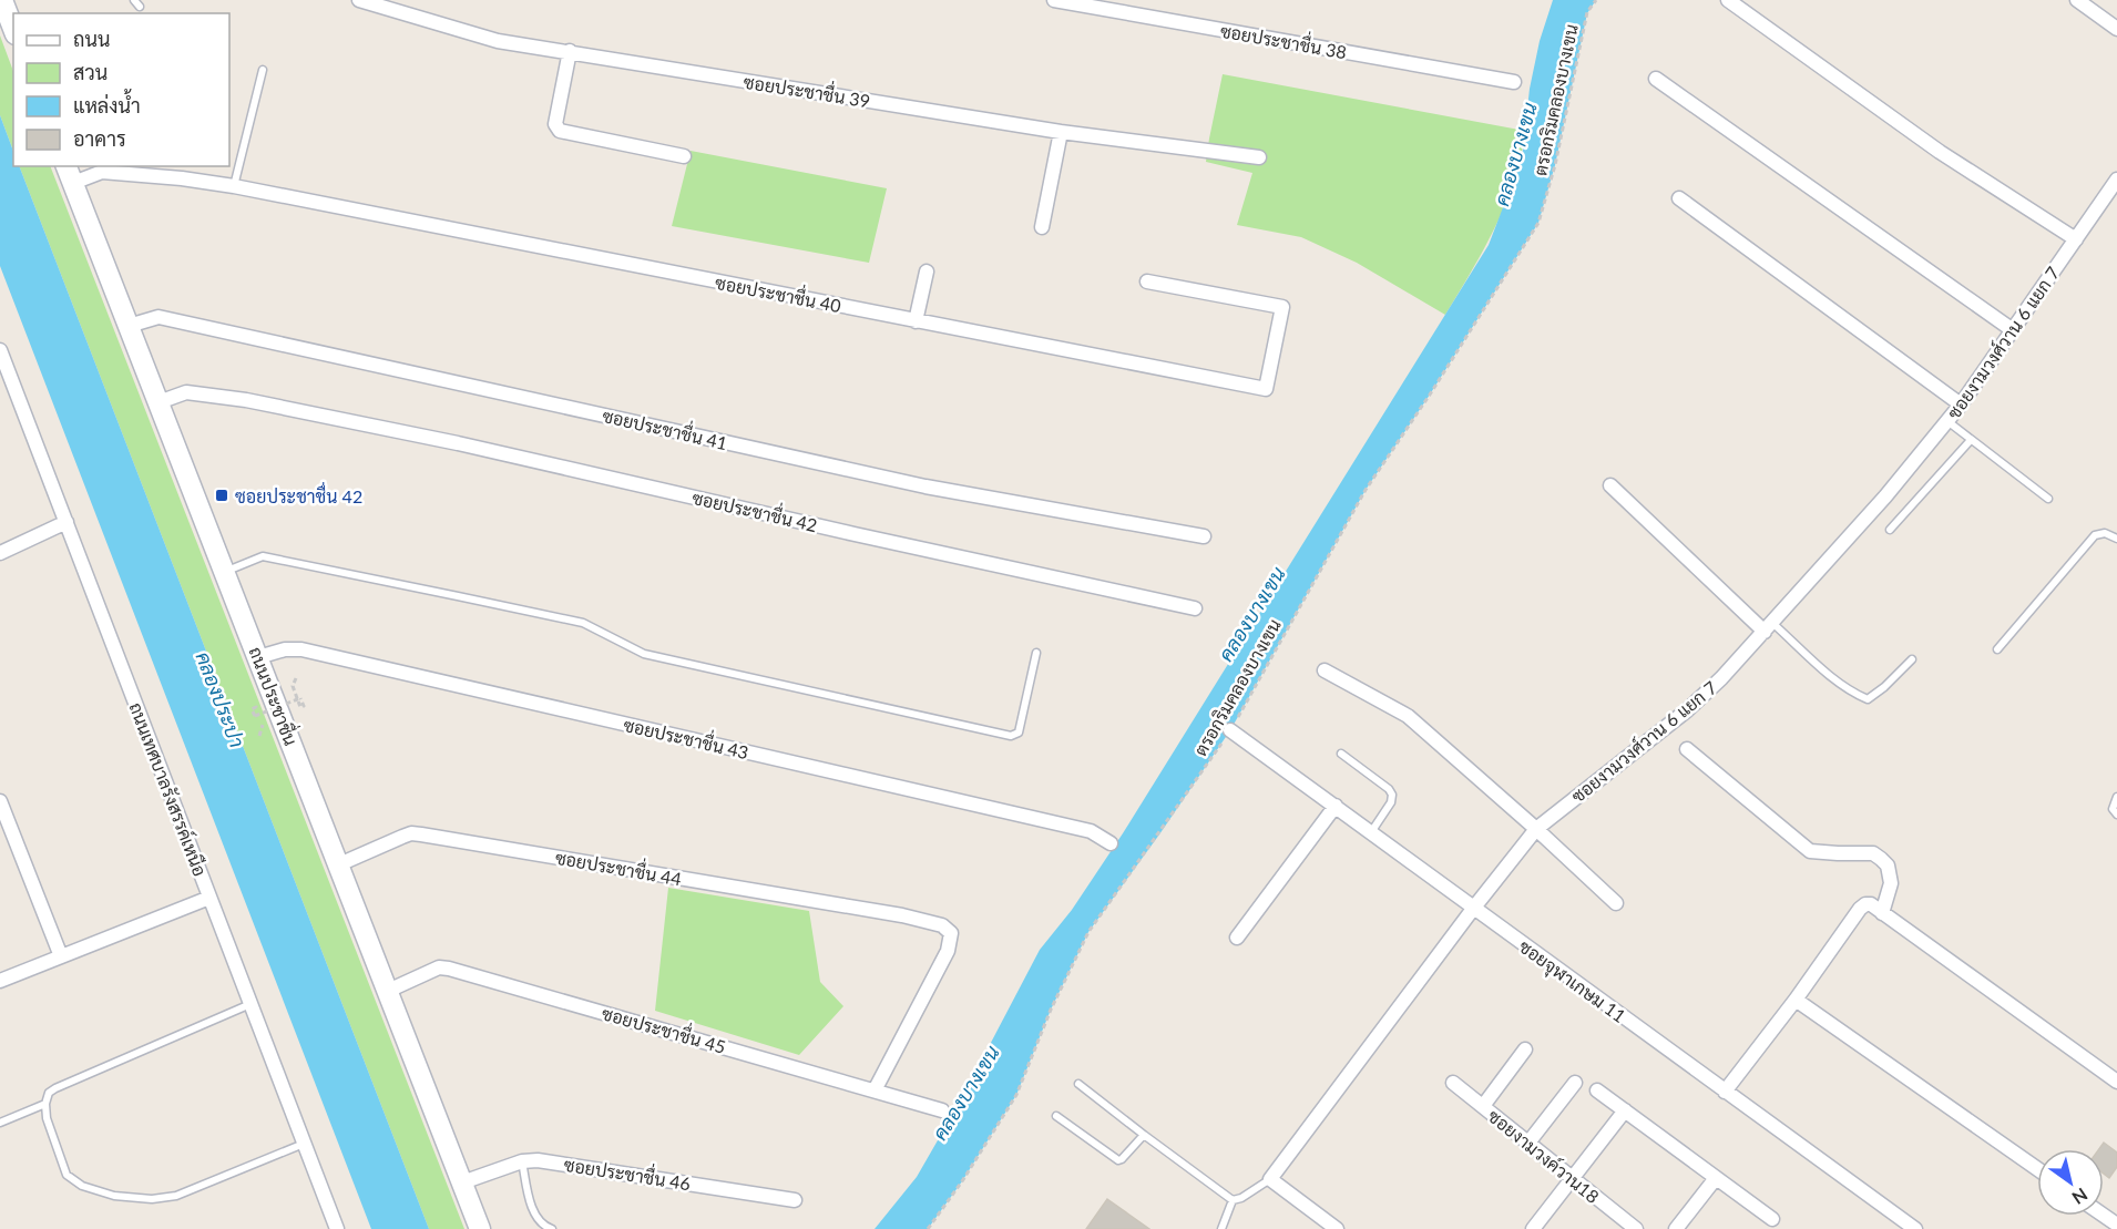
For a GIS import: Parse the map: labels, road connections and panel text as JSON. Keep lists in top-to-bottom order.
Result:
{
  "streets": {
    "main road": ["ถนนประชาชื่น"],
    "street": [
      "ซอยประชาชื่น 38",
      "ซอยประชาชื่น 39",
      "ซอยประชาชื่น 40",
      "ซอยงามวงศ์วาน 6 แยก 7",
      "ซอยประชาชื่น 41",
      "ซอยประชาชื่น 42",
      "ซอยประชาชื่น 43",
      "ถนนเทศบาลรังสรรค์เหนือ",
      "ซอยประชาชื่น 44",
      "ซอยจุฬาเกษม 11",
      "ซอยประชาชื่น 45",
      "ซอยงามวงค์วาน18",
      "ซอยประชาชื่น 46"
    ],
    "path": ["ตรอกริมคลองบางเขน"]
  },
  "crossings": [
    ["ตรอกริมคลองบางเขน", "ซอยจุฬาเกษม 11"],
    ["ซอยประชาชื่น 40", "ถนนประชาชื่น"],
    ["ซอยงามวงศ์วาน 6 แยก 7", "ซอยจุฬาเกษม 11"],
    ["ซอยประชาชื่น 41", "ถนนประชาชื่น"],
    ["ซอยประชาชื่น 42", "ถนนประชาชื่น"],
    ["ถนนประชาชื่น", "ซอยประชาชื่น 43"],
    ["ถนนประชาชื่น", "ซอยประชาชื่น 44"],
    ["ถนนประชาชื่น", "ซอยประชาชื่น 45"],
    ["ถนนประชาชื่น", "ซอยประชาชื่น 46"],
    ["ซอยประชาชื่น 44", "ซอยประชาชื่น 45"]
  ],
  "water": ["คลองบางเขน", "คลองประปา"],
  "places": {
    "transit": ["ซอยประชาชื่น 42"]
  },
  "legend": [
    "ถนน",
    "สวน",
    "แหล่งน้ำ",
    "อาคาร"
  ],
  "north": "bottom right"
}
